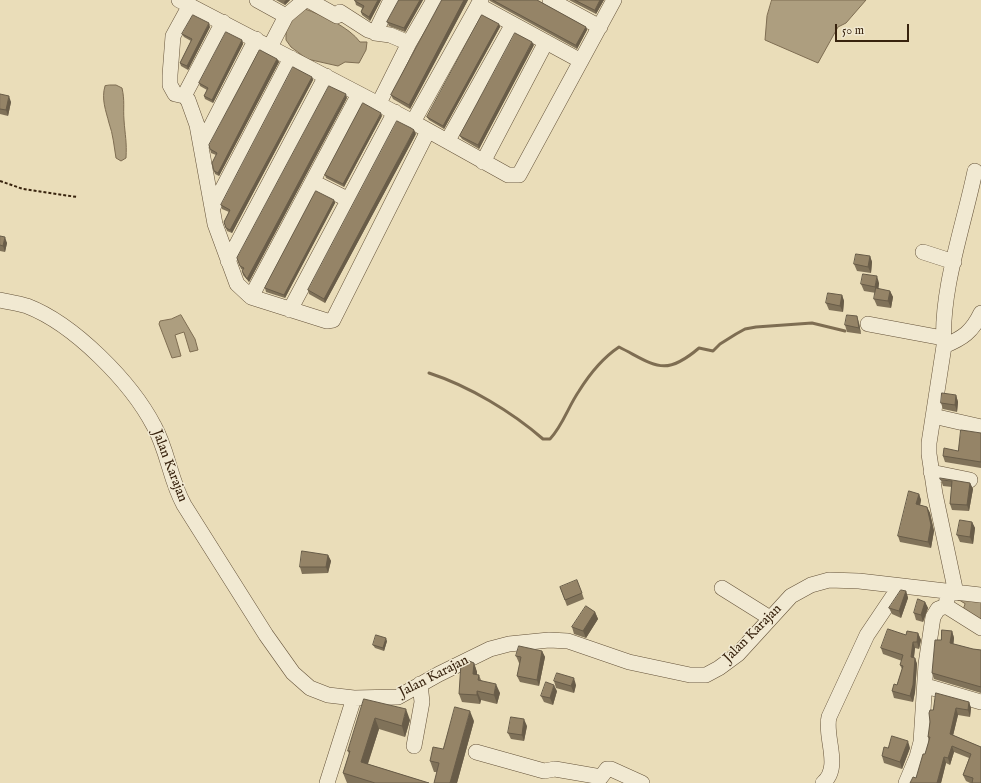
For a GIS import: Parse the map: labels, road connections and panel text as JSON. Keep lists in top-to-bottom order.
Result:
{
  "streets": {
    "street": ["Jalan Karajan"]
  },
  "scale_bar": "50 m"
}
